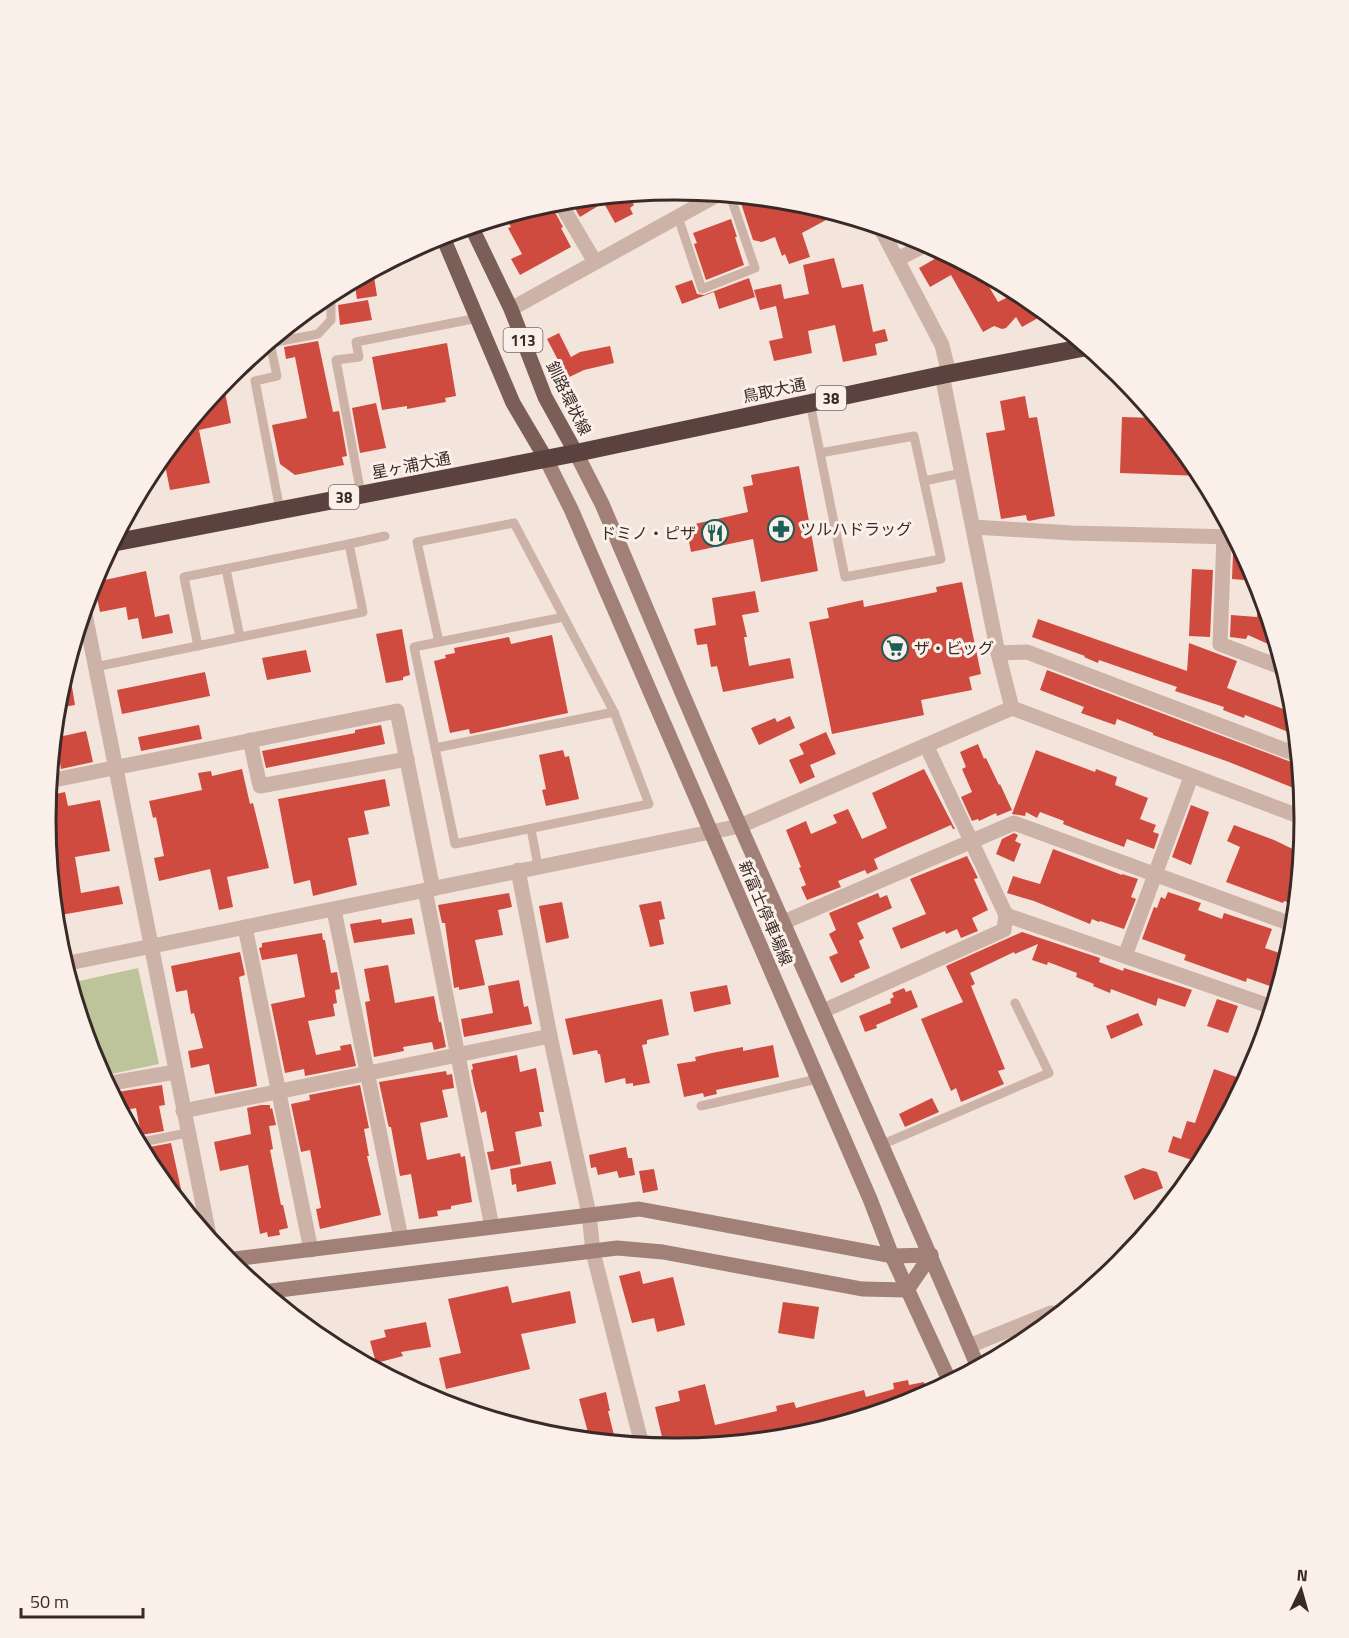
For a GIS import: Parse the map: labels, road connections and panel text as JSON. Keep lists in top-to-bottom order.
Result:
{
  "streets": {
    "highway": ["鳥取大通", "38", "星ヶ浦大通"],
    "main road": ["113", "釧路環状線", "新富士停車場線"]
  },
  "crossings": [
    ["113", "星ヶ浦大通"],
    ["113", "新富士停車場線"],
    ["鳥取大通", "釧路環状線"],
    ["鳥取大通", "星ヶ浦大通"],
    ["鳥取大通", "新富士停車場線"],
    ["釧路環状線", "星ヶ浦大通"],
    ["釧路環状線", "新富士停車場線"],
    ["星ヶ浦大通", "新富士停車場線"]
  ],
  "places": {
    "pharmacy": ["ツルハドラッグ"],
    "restaurant": ["ドミノ・ピザ"],
    "supermarket": ["ザ・ビッグ"]
  },
  "scale_bar": "50 m",
  "north": "top"
}
